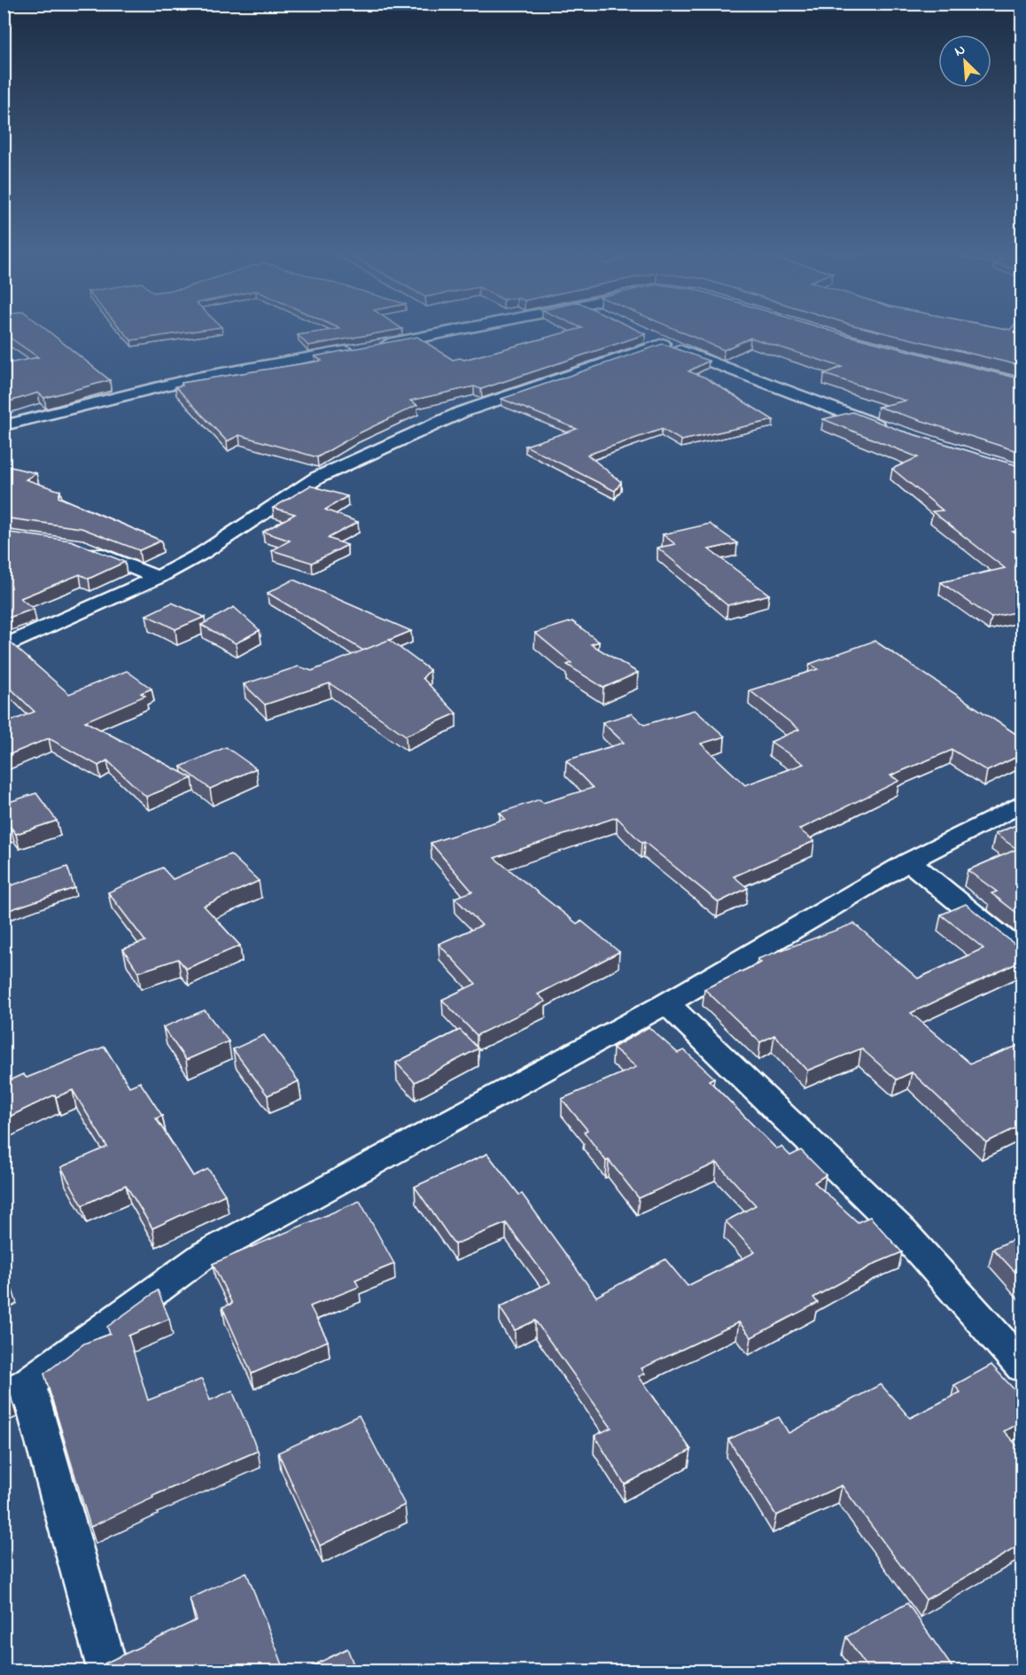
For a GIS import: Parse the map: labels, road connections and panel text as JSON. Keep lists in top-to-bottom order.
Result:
{
  "north": "top left"
}
